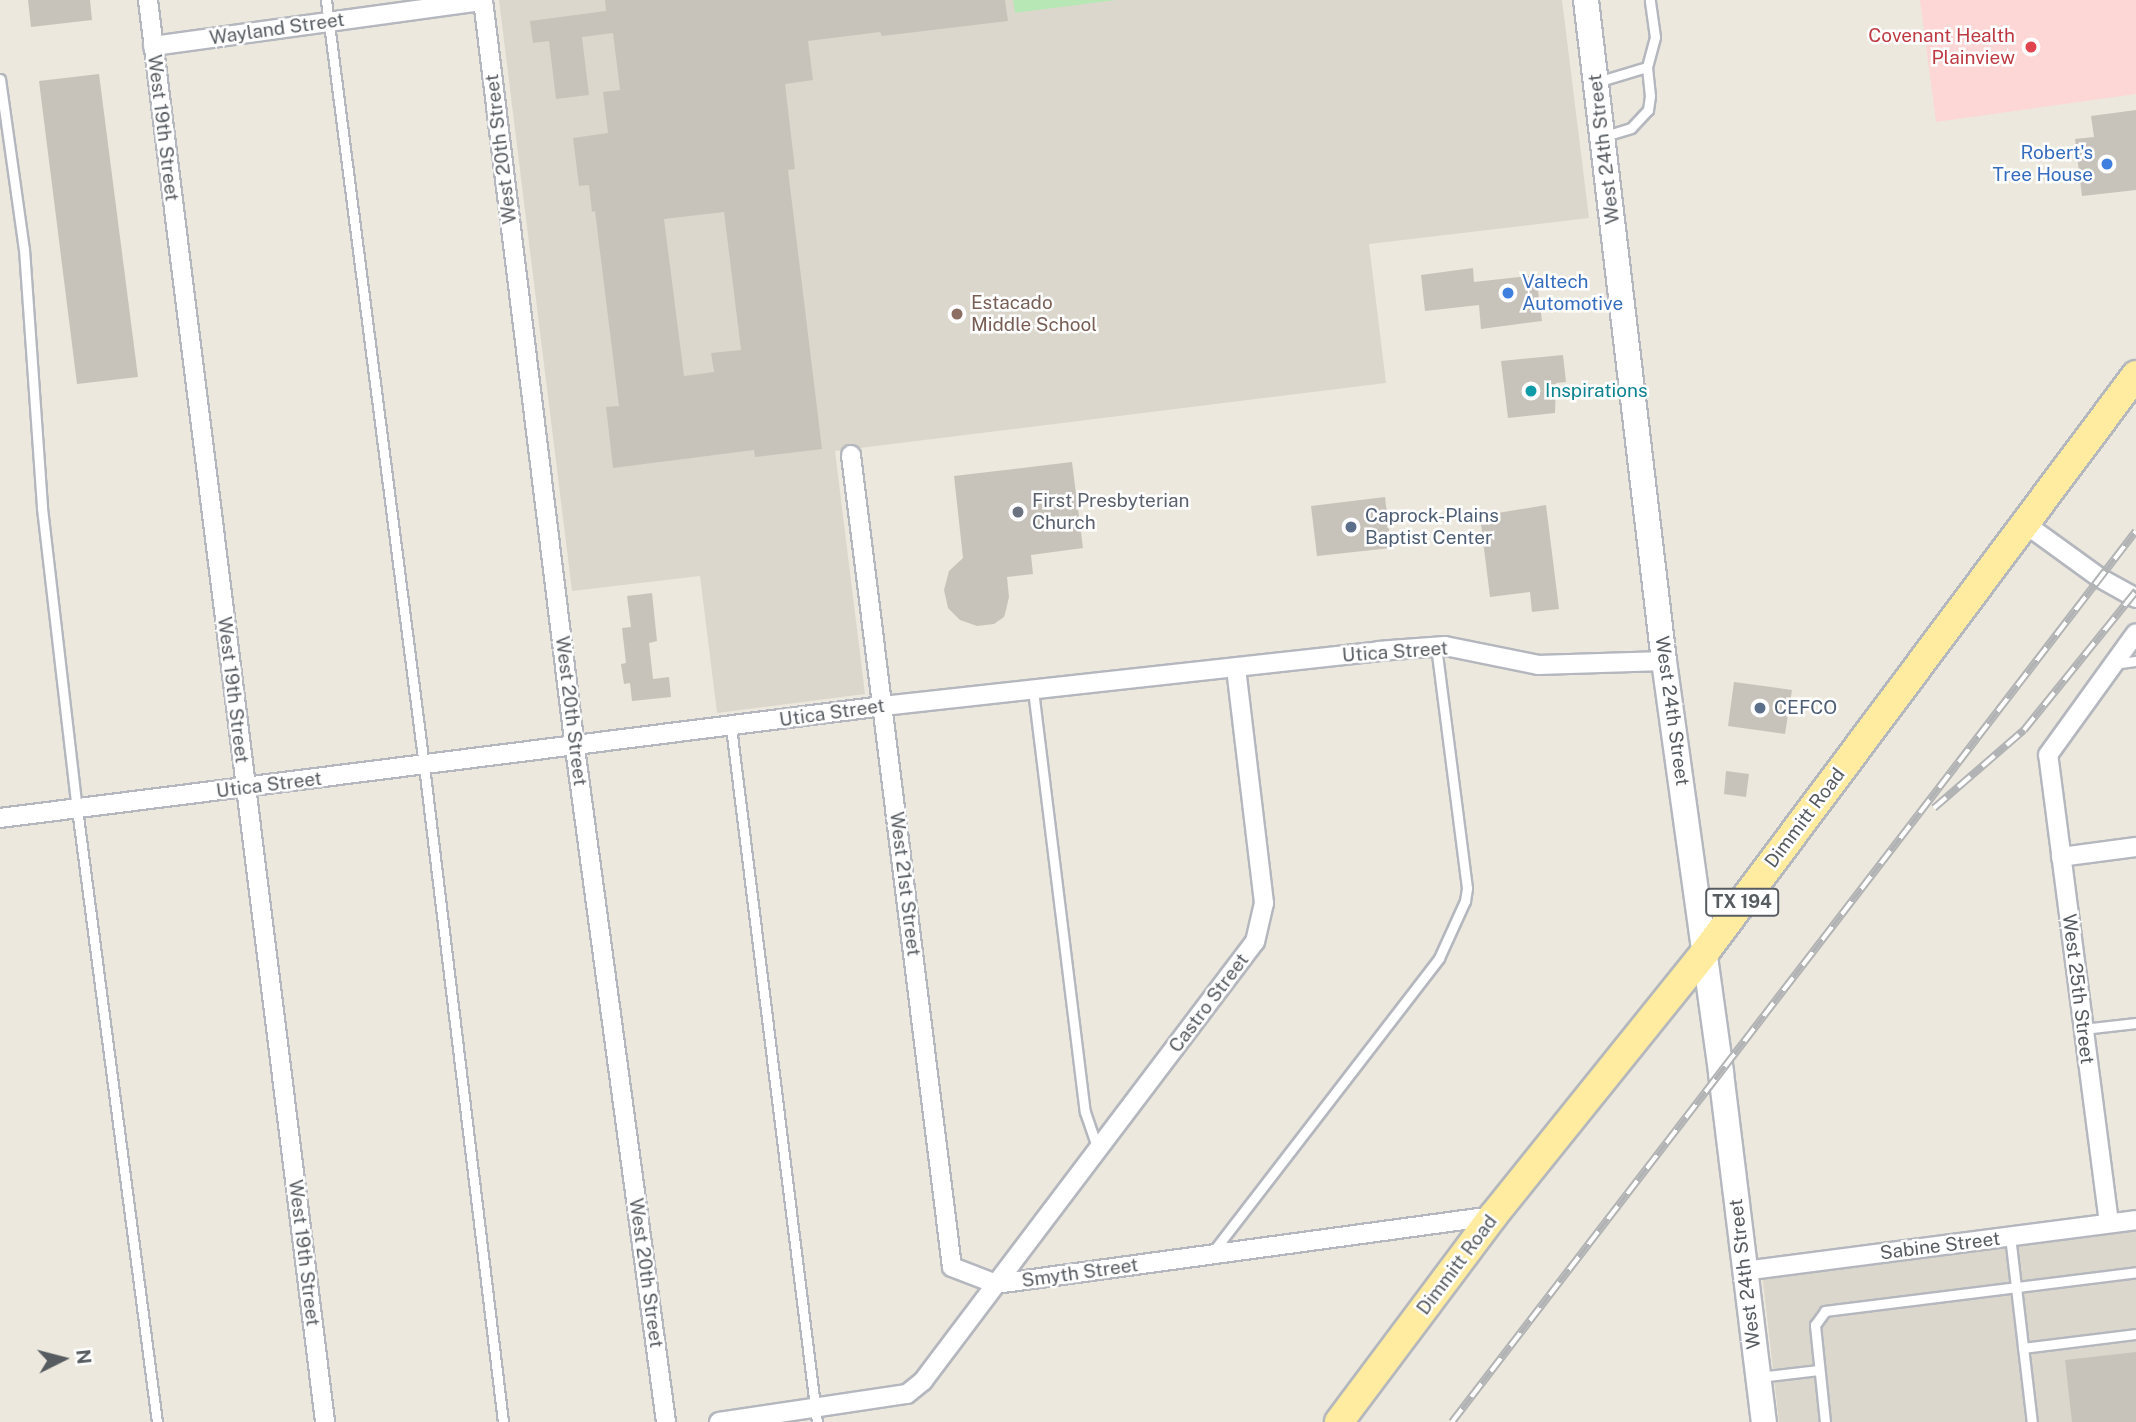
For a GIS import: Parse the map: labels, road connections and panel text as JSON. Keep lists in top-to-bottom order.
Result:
{
  "streets": {
    "main road": ["West 24th Street", "Dimmitt Road", "TX 194"],
    "street": [
      "Wayland Street",
      "West 19th Street",
      "West 20th Street",
      "Utica Street",
      "West 21st Street",
      "West 25th Street",
      "Castro Street",
      "Sabine Street",
      "Smyth Street"
    ]
  },
  "crossings": [
    ["Wayland Street", "West 19th Street"],
    ["Wayland Street", "West 20th Street"],
    ["West 19th Street", "Utica Street"],
    ["West 20th Street", "Utica Street"],
    ["West 24th Street", "Utica Street"],
    ["West 24th Street", "Dimmitt Road"],
    ["West 24th Street", "Sabine Street"],
    ["Utica Street", "West 21st Street"],
    ["Utica Street", "Castro Street"],
    ["Dimmitt Road", "Smyth Street"],
    ["West 21st Street", "Castro Street"],
    ["West 21st Street", "Smyth Street"],
    ["West 25th Street", "Sabine Street"],
    ["Castro Street", "Smyth Street"]
  ],
  "places": [
    "Covenant Health Plainview",
    "Robert's Tree House",
    "Valtech Automotive",
    "Estacado Middle School",
    "Inspirations",
    "First Presbyterian Church",
    "Caprock-Plains Baptist Center",
    "CEFCO"
  ],
  "north": "right"
}
